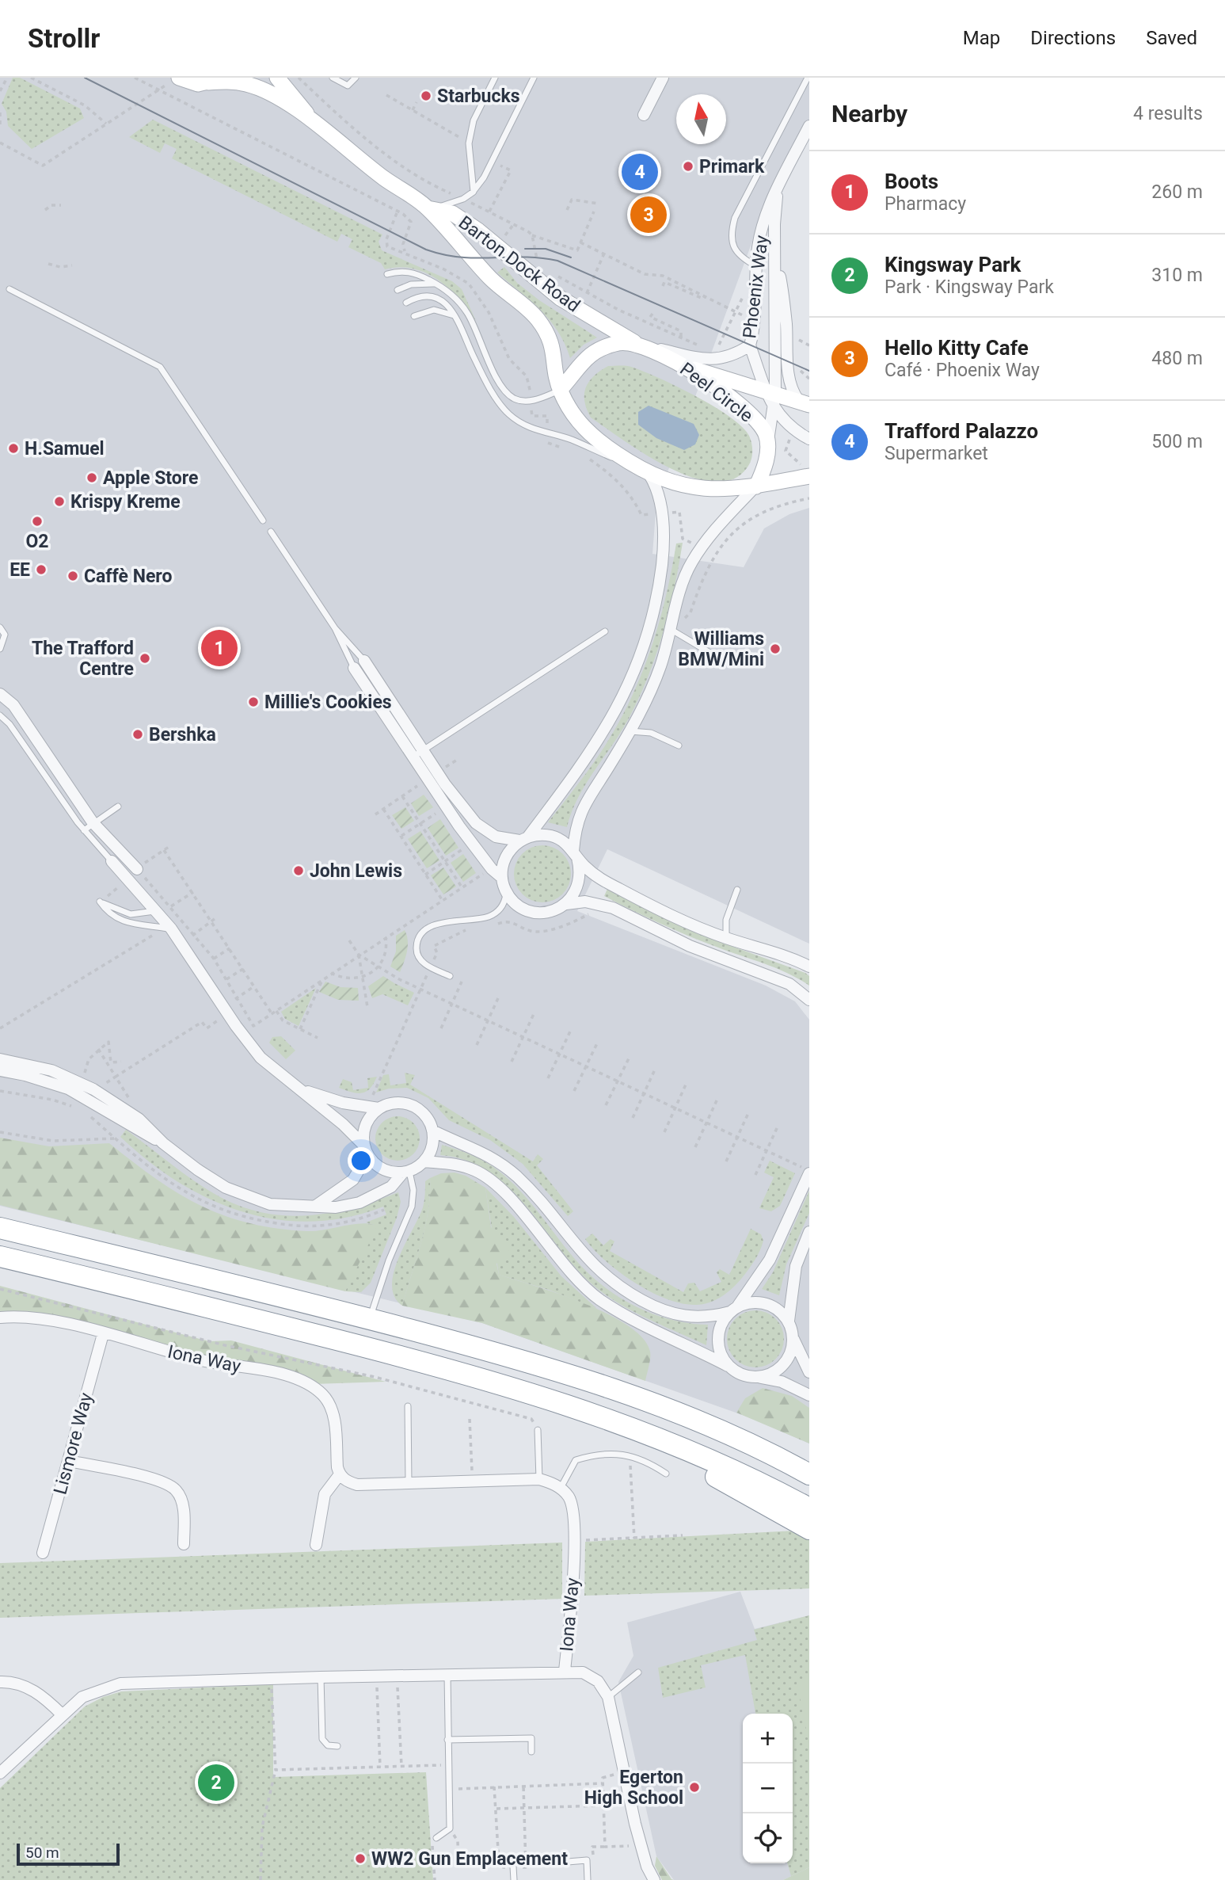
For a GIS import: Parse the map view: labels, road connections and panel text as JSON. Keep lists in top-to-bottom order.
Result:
{
  "streets": {
    "main road": ["Barton Dock Road", "Peel Circle"],
    "street": ["Phoenix Way", "Iona Way", "Lismore Way"]
  },
  "crossings": [
    ["Barton Dock Road", "Phoenix Way"],
    ["Barton Dock Road", "Peel Circle"],
    ["Phoenix Way", "Peel Circle"],
    ["Iona Way", "Lismore Way"]
  ],
  "places": [
    "Starbucks",
    "Primark",
    "H.Samuel",
    "Apple Store",
    "Krispy Kreme",
    "O2",
    "EE",
    "Caffè Nero",
    "Williams BMW/Mini",
    "The Trafford Centre",
    "Millie's Cookies",
    "Bershka",
    "John Lewis",
    "Egerton High School",
    "WW2 Gun Emplacement"
  ],
  "scale_bar": "50 m",
  "north": "top",
  "page": {
    "header": "Strollr",
    "nav": ["Map", "Directions", "Saved"],
    "heading": ["Nearby", "4 results"],
    "list": [
      {
        "mark": "1",
        "name": "Boots",
        "note": "Pharmacy",
        "value": "260 m"
      },
      {
        "mark": "2",
        "name": "Kingsway Park",
        "note": "Park · Kingsway Park",
        "value": "310 m"
      },
      {
        "mark": "3",
        "name": "Hello Kitty Cafe",
        "note": "Café · Phoenix Way",
        "value": "480 m"
      },
      {
        "mark": "4",
        "name": "Trafford Palazzo",
        "note": "Supermarket",
        "value": "500 m"
      }
    ],
    "pins": [
      "4",
      "3",
      "1",
      "2"
    ],
    "map_buttons": ["+", "−"],
    "scale": "50 m"
  }
}
